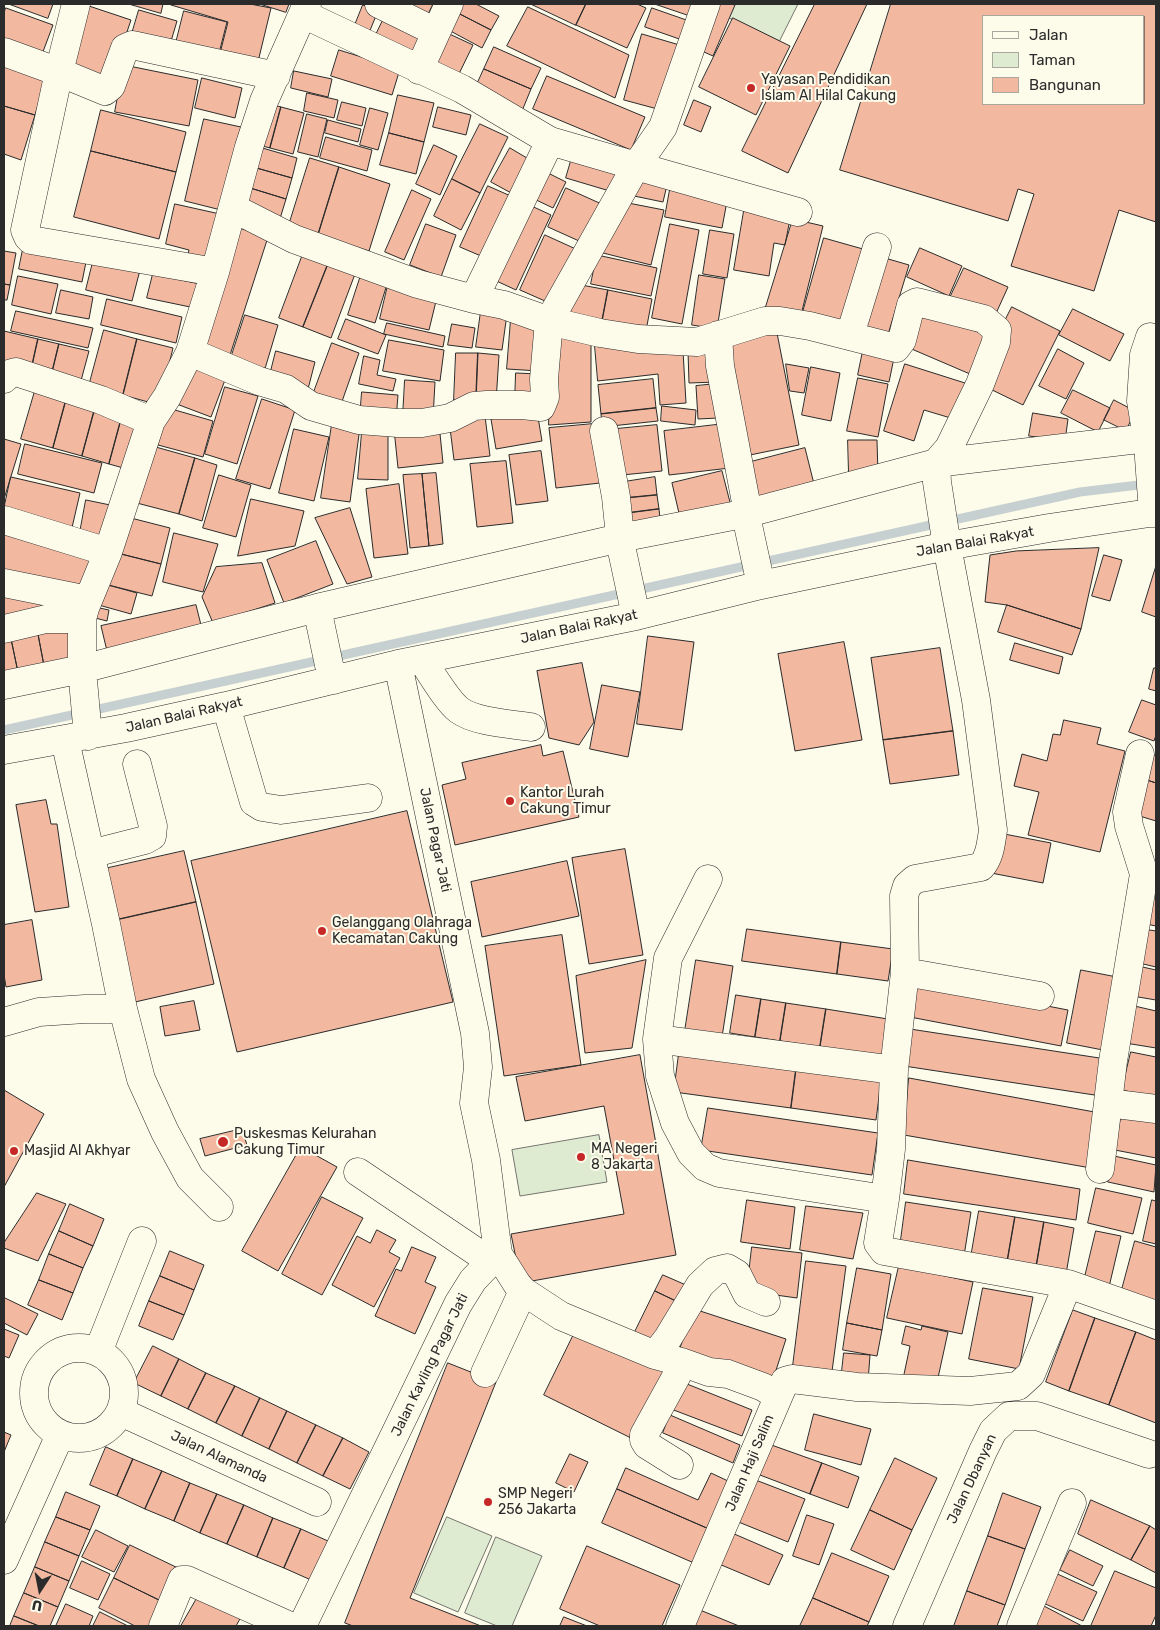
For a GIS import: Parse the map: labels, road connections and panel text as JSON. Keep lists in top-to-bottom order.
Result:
{
  "streets": {
    "street": [
      "Jalan Balai Rakyat",
      "Jalan Pagar Jati",
      "Jalan Kavling Pagar Jati",
      "Jalan Alamanda",
      "Jalan Haji Salim",
      "Jalan Dbanyan"
    ]
  },
  "crossings": [
    ["Jalan Balai Rakyat", "Jalan Pagar Jati"],
    ["Jalan Pagar Jati", "Jalan Kavling Pagar Jati"]
  ],
  "places": [
    "Yayasan Pendidikan Islam Al Hilal Cakung",
    "Kantor Lurah Cakung Timur",
    "Gelanggang Olahraga Kecamatan Cakung",
    "Puskesmas Kelurahan Cakung Timur",
    "Masjid Al Akhyar",
    "MA Negeri 8 Jakarta",
    "SMP Negeri 256 Jakarta"
  ],
  "legend": ["Jalan", "Taman", "Bangunan"],
  "north": "bottom"
}
